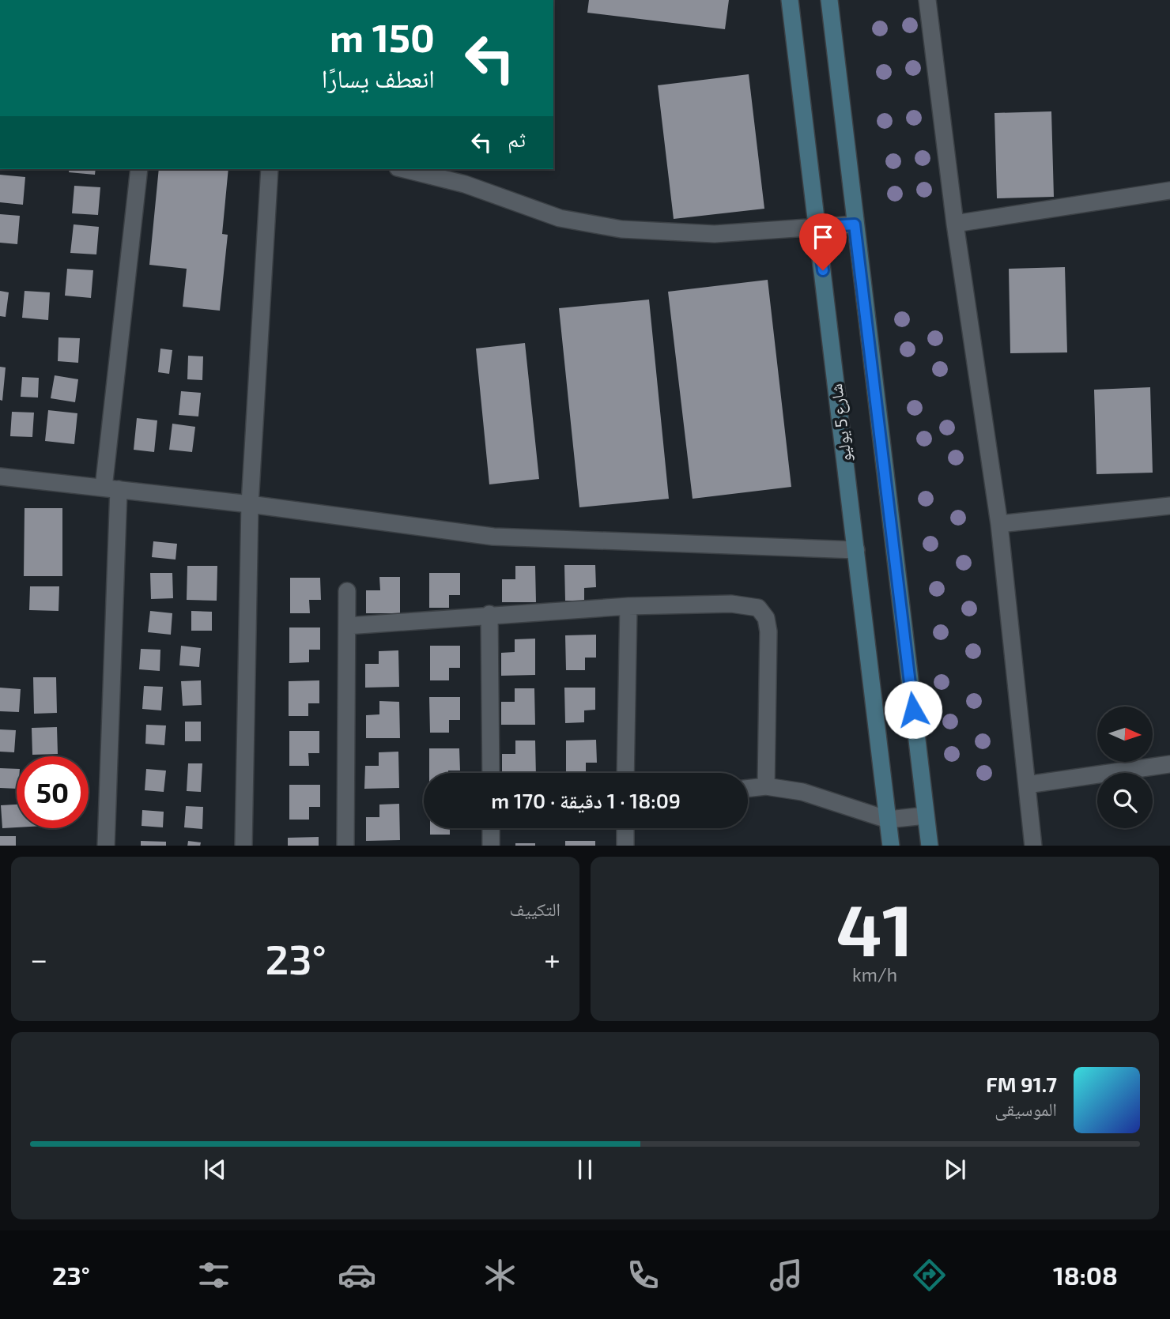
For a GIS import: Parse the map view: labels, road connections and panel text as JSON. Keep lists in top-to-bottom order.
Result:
{
  "streets": {
    "main road": ["شارع 5 يوليو"]
  },
  "north": "right",
  "page": {
    "turn": ["150 m", "انعطف يسارًا"],
    "then": "ثم",
    "limit": "50",
    "trip": "18:09 · 1 دقيقة · 170 m",
    "tile": [
      ["41", "km/h"],
      "التكييف"
    ],
    "heat": ["−", "23°", "+"],
    "song": ["91.7 FM", "الموسيقى"],
    "tabs": ["18:08", "23°"]
  }
}
